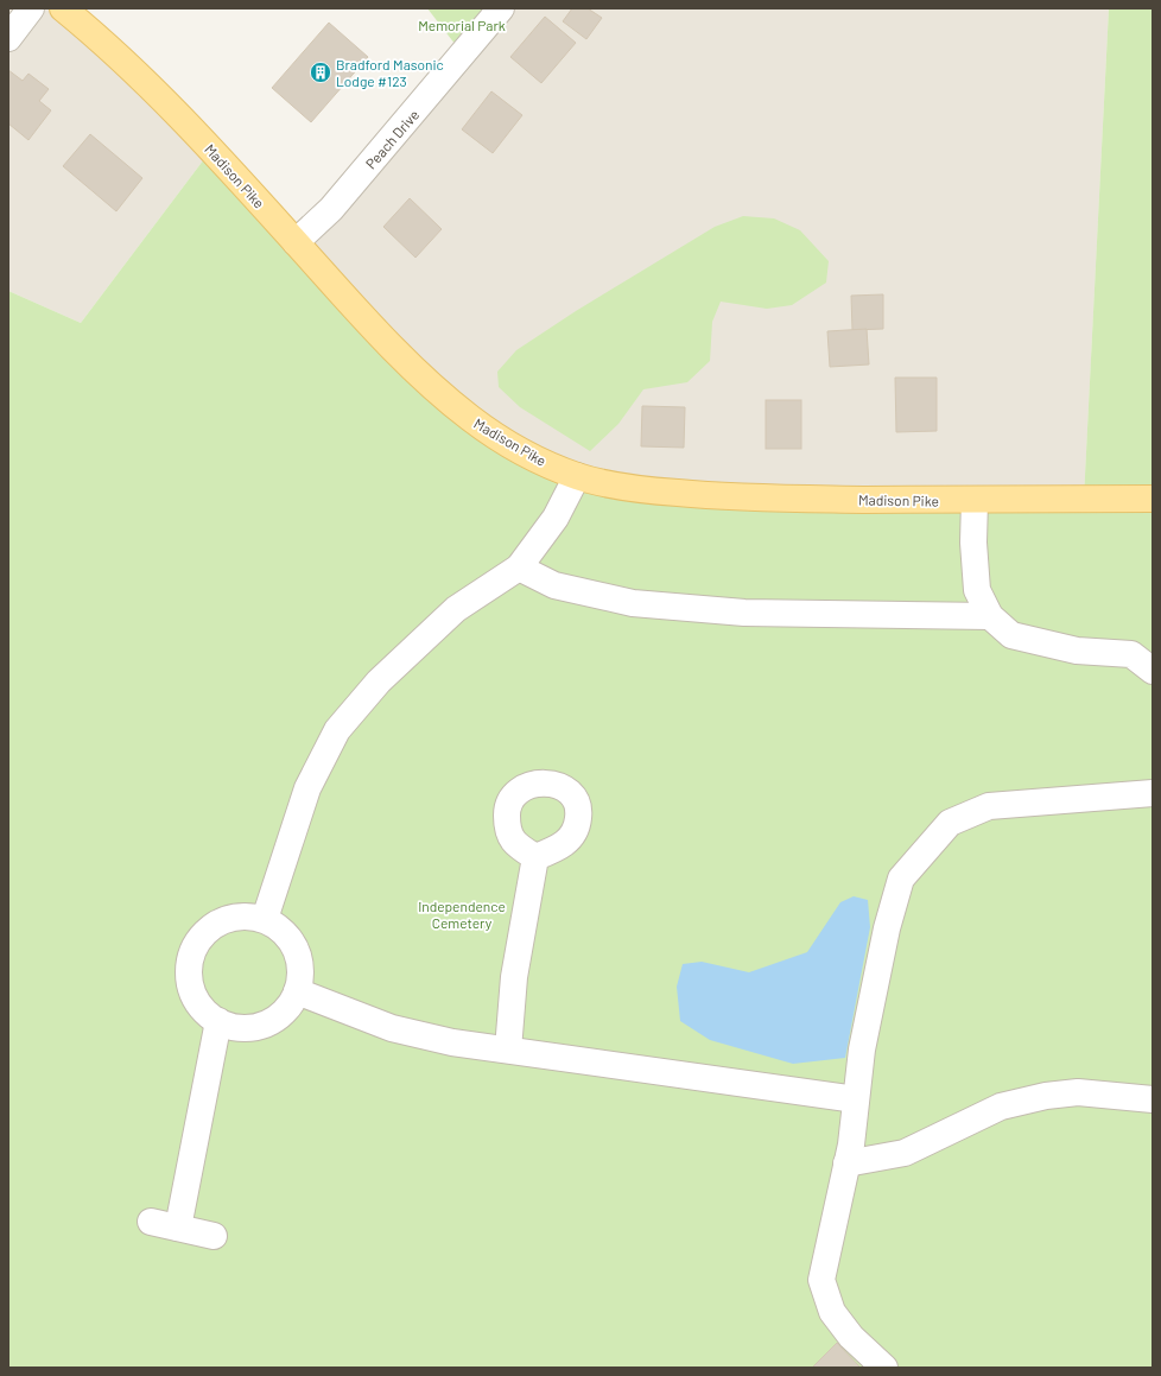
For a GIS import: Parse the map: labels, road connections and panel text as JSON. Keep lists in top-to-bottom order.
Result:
{
  "streets": {
    "main road": ["Madison Pike"],
    "street": ["Peach Drive"]
  },
  "crossings": [
    ["Peach Drive", "Madison Pike"]
  ],
  "parks": ["Memorial Park", "Independence Cemetery"],
  "places": {
    "building": ["Bradford Masonic Lodge #123"]
  }
}
